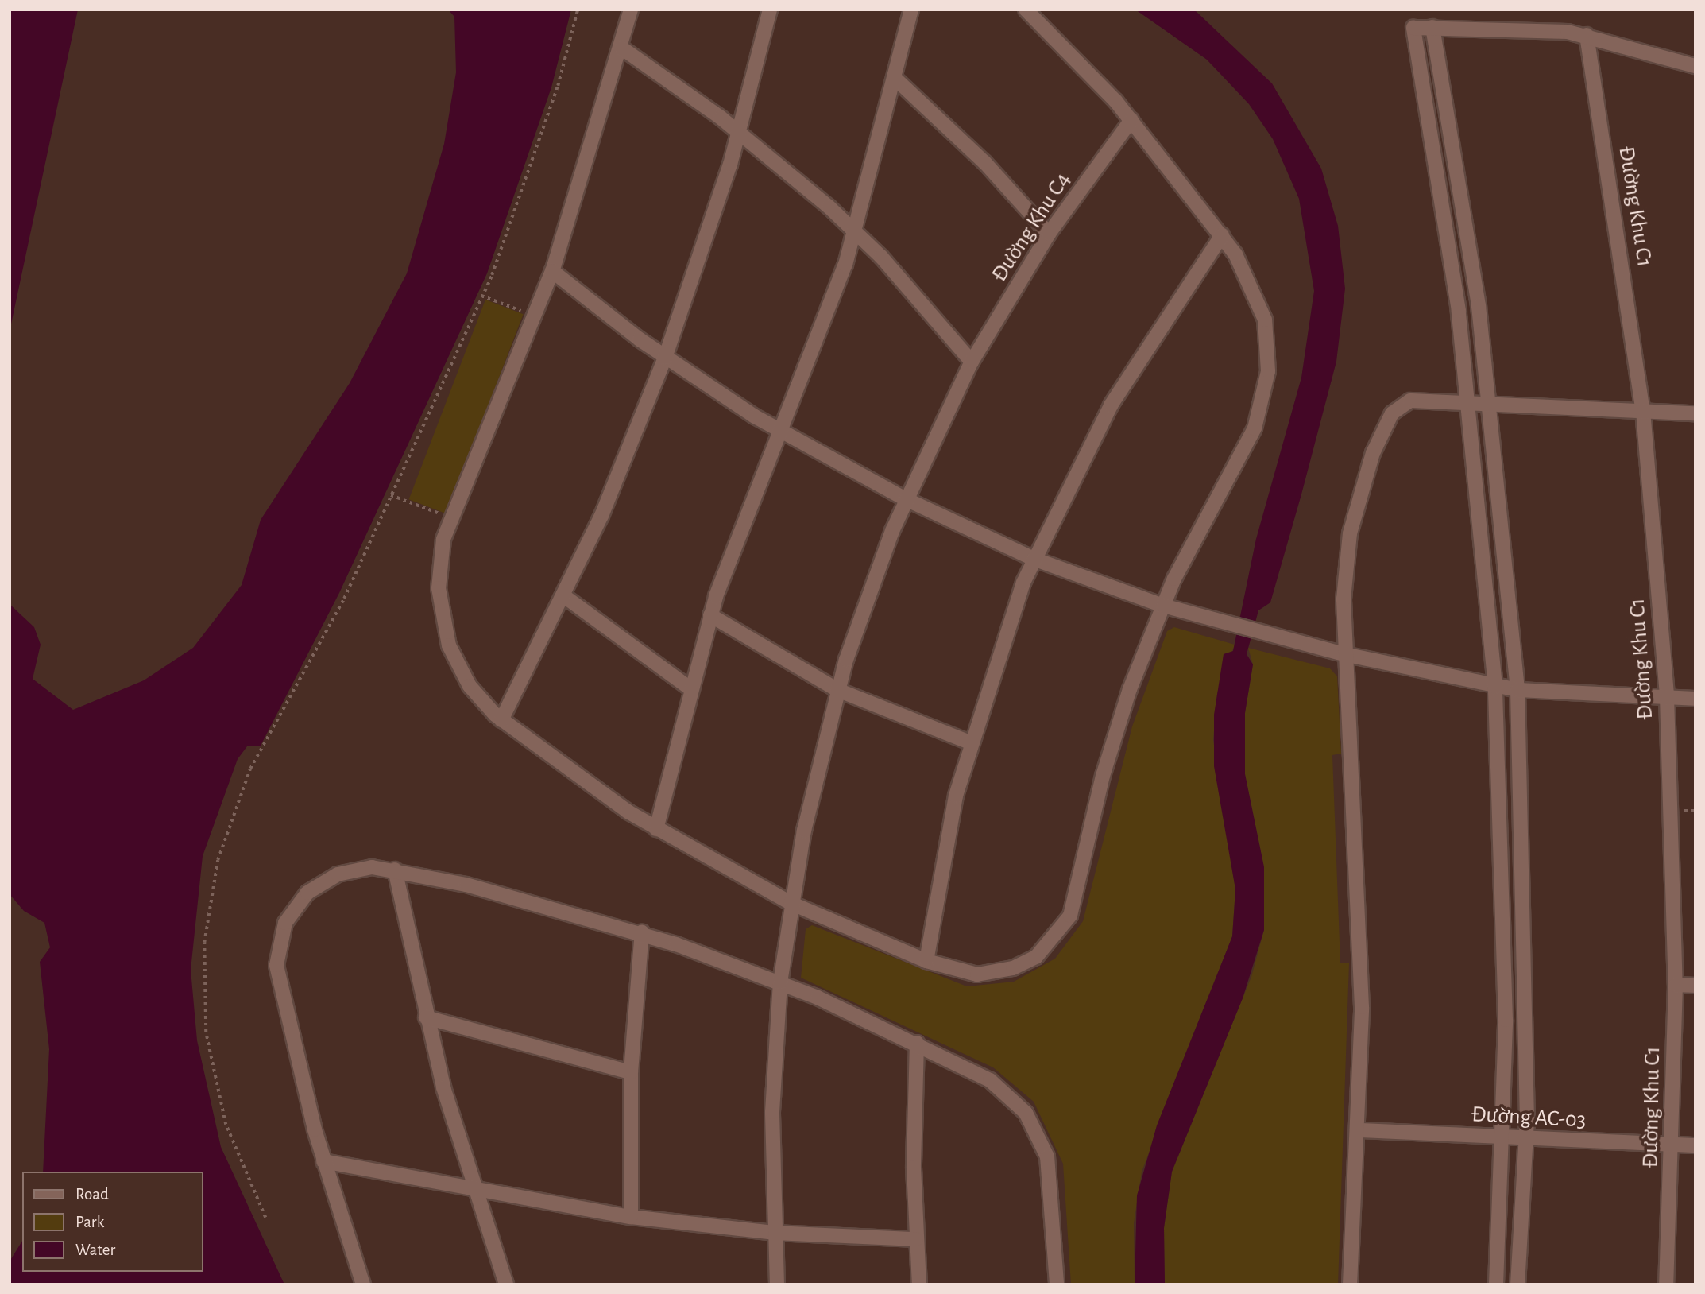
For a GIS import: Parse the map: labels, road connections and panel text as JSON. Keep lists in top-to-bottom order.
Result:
{
  "streets": {
    "street": ["Đường Khu C1", "Đường Khu C4", "Đường AC-03"]
  },
  "crossings": [
    ["Đường Khu C1", "Đường AC-03"]
  ],
  "legend": ["Road", "Park", "Water"]
}
